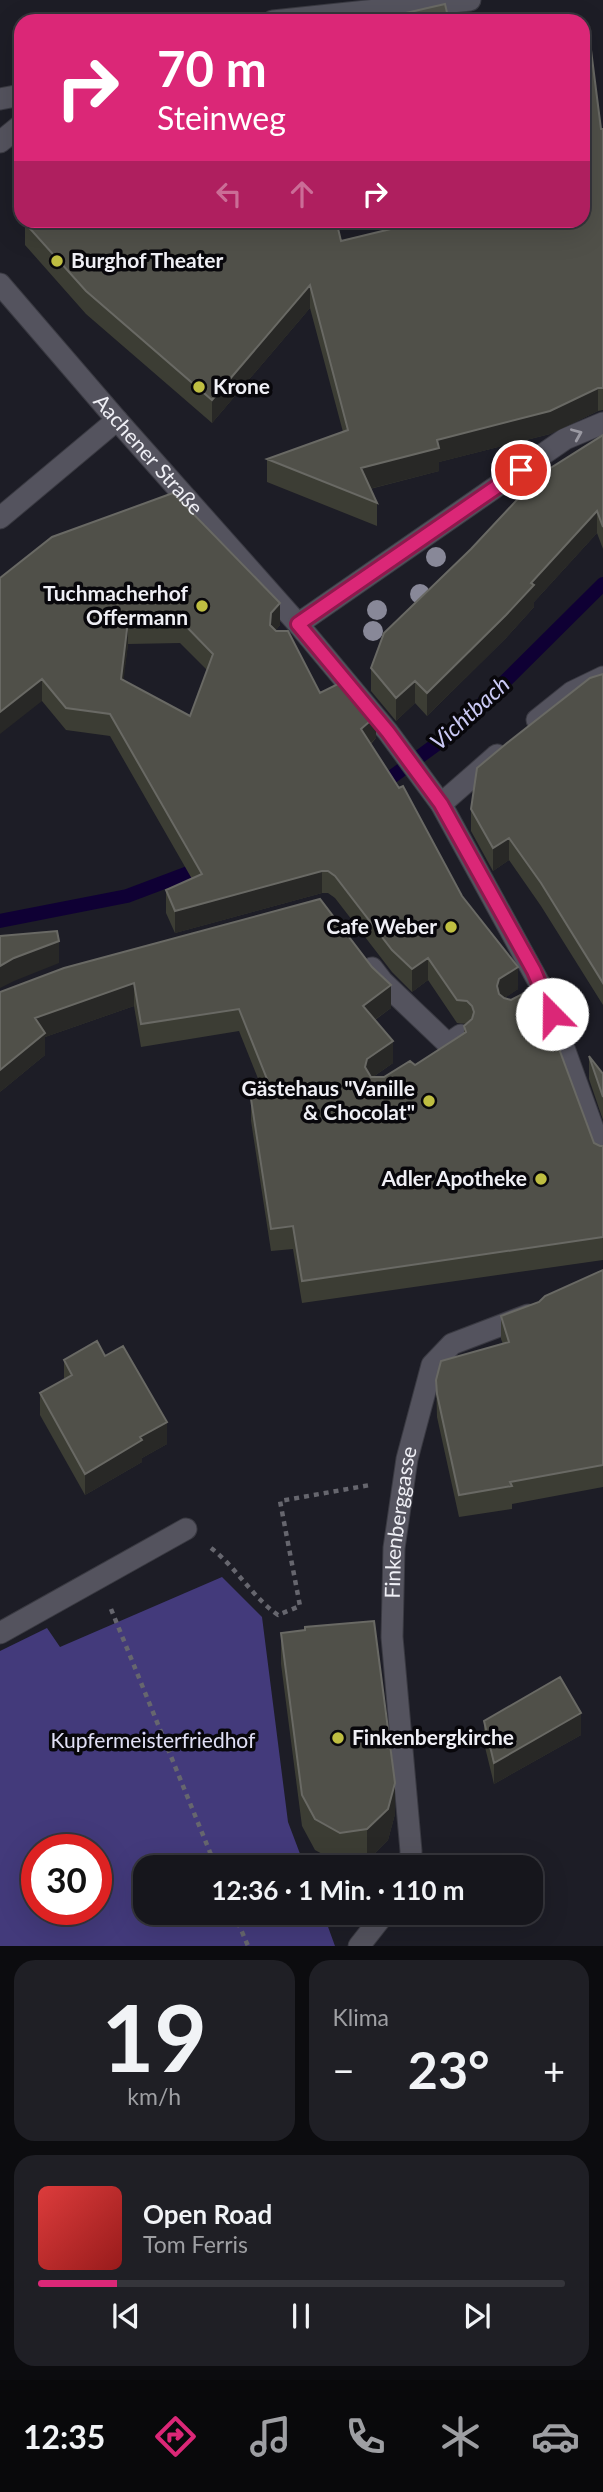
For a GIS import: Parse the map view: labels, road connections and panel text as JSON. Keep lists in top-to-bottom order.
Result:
{
  "streets": {
    "street": ["Aachener Straße", "Finkenberggasse"]
  },
  "water": ["Vichtbach"],
  "parks": ["Kupfermeisterfriedhof"],
  "places": [
    "Burghof Theater",
    "Krone",
    "Tuchmacherhof Offermann",
    "Cafe Weber",
    "Gästehaus \"Vanille & Chocolat\"",
    "Adler Apotheke",
    "Finkenbergkirche"
  ],
  "page": {
    "turn": ["70 m", "Steinweg"],
    "limit": "30",
    "trip": "12:36 · 1 Min. · 110 m",
    "tile": [
      ["19", "km/h"],
      "Klima"
    ],
    "heat": ["−", "23°", "+"],
    "song": ["Open Road", "Tom Ferris"],
    "tabs": "12:35"
  }
}
